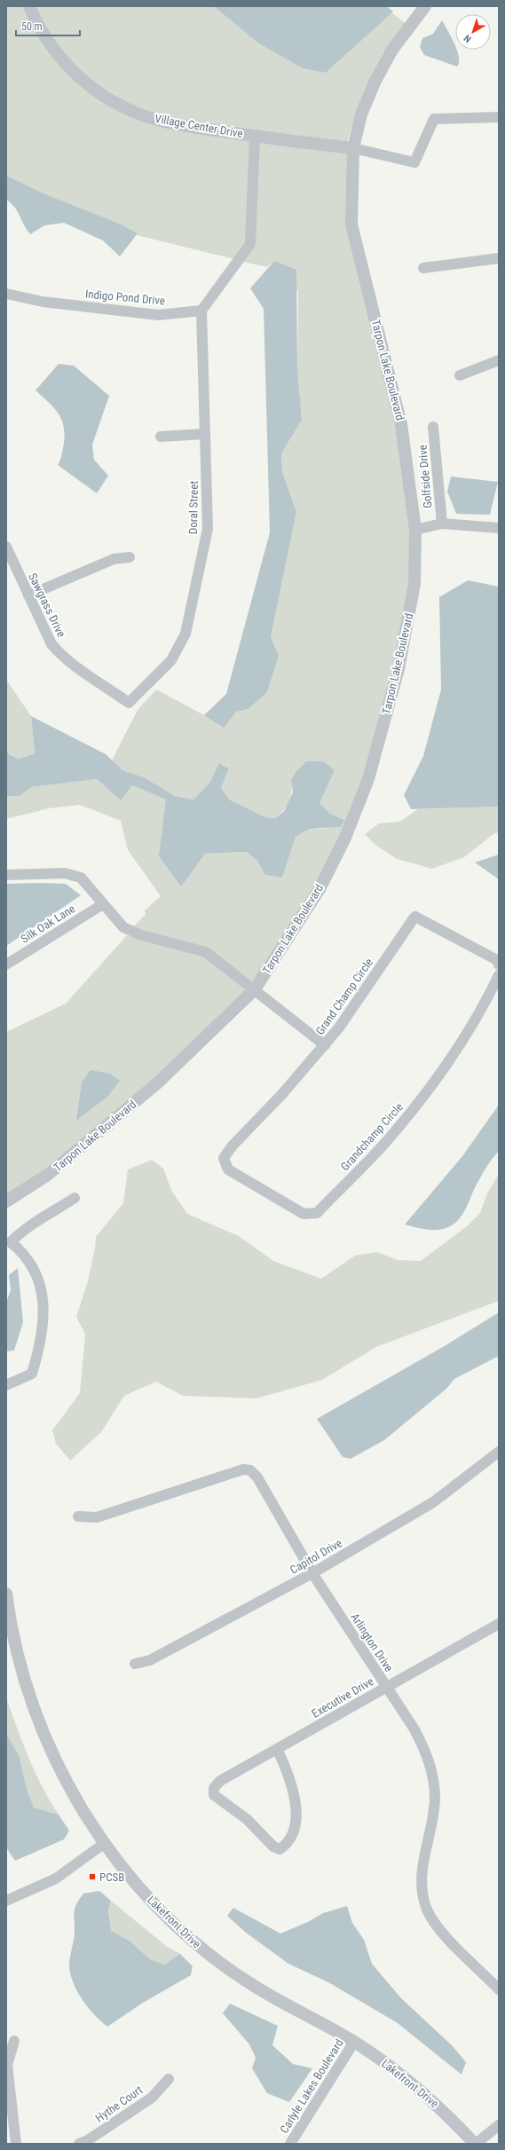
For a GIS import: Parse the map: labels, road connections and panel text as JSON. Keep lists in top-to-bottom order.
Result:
{
  "streets": {
    "street": [
      "Village Center Drive",
      "Indigo Pond Drive",
      "Tarpon Lake Boulevard",
      "Golfside Drive",
      "Doral Street",
      "Sawgrass Drive",
      "Silk Oak Lane",
      "Grand Champ Circle",
      "Grandchamp Circle",
      "Capitol Drive",
      "Arlington Drive",
      "Executive Drive",
      "Lakefront Drive",
      "Carlyle Lakes Boulevard",
      "Hythe Court"
    ]
  },
  "crossings": [
    ["Village Center Drive", "Tarpon Lake Boulevard"],
    ["Indigo Pond Drive", "Doral Street"],
    ["Doral Street", "Sawgrass Drive"],
    ["Grand Champ Circle", "Grandchamp Circle"],
    ["Capitol Drive", "Arlington Drive"],
    ["Arlington Drive", "Executive Drive"],
    ["Lakefront Drive", "Carlyle Lakes Boulevard"]
  ],
  "places": {
    "transit": ["PCSB"]
  },
  "scale_bar": "50 m",
  "north": "bottom left"
}
